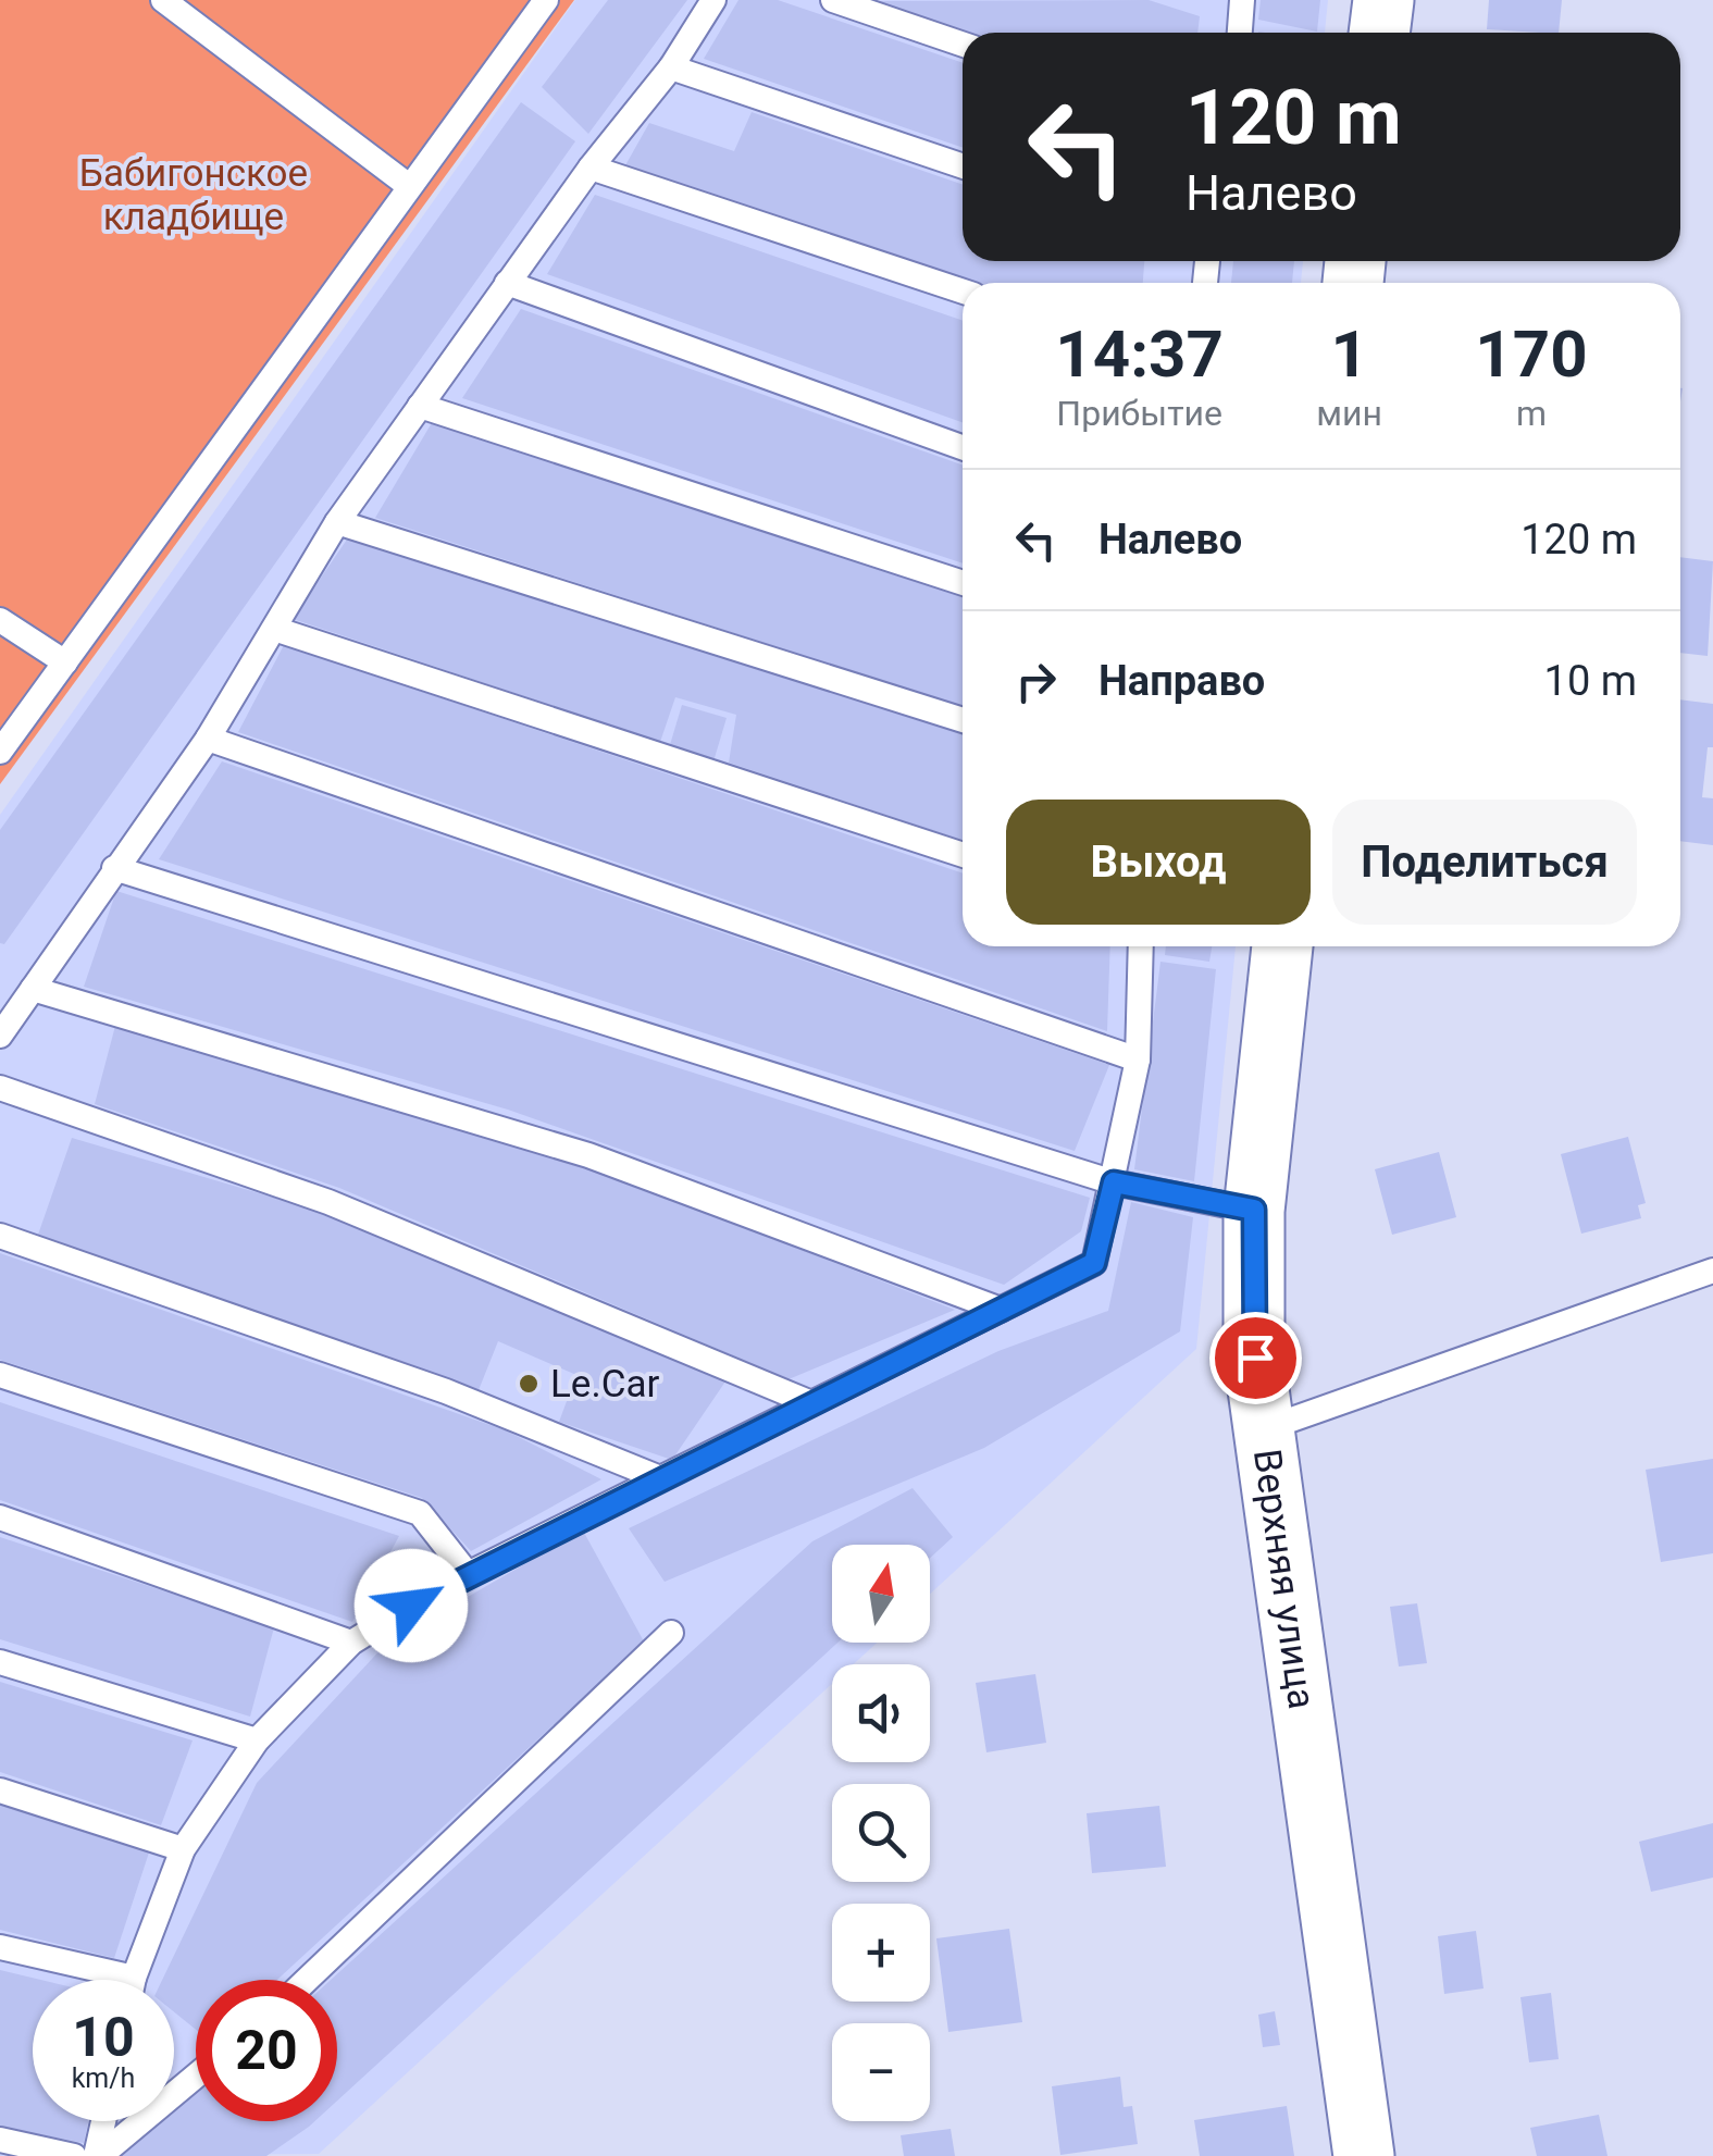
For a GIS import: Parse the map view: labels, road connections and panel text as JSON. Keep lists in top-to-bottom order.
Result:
{
  "streets": {
    "street": ["Верхняя улица"]
  },
  "parks": ["Бабигонское кладбище"],
  "places": ["Le.Car"],
  "north": "top",
  "page": {
    "turn": ["120 m", "Налево"],
    "eta": [
      "14:37",
      "Прибытие",
      "1",
      "мин",
      "170",
      "m"
    ],
    "list": [
      {
        "name": "Налево",
        "value": "120 m"
      },
      {
        "name": "Направо",
        "value": "10 m"
      }
    ],
    "buttons": ["Выход", "Поделиться"],
    "map_buttons": ["+", "−"],
    "speed": "10 km/h",
    "limit": "20"
  }
}
